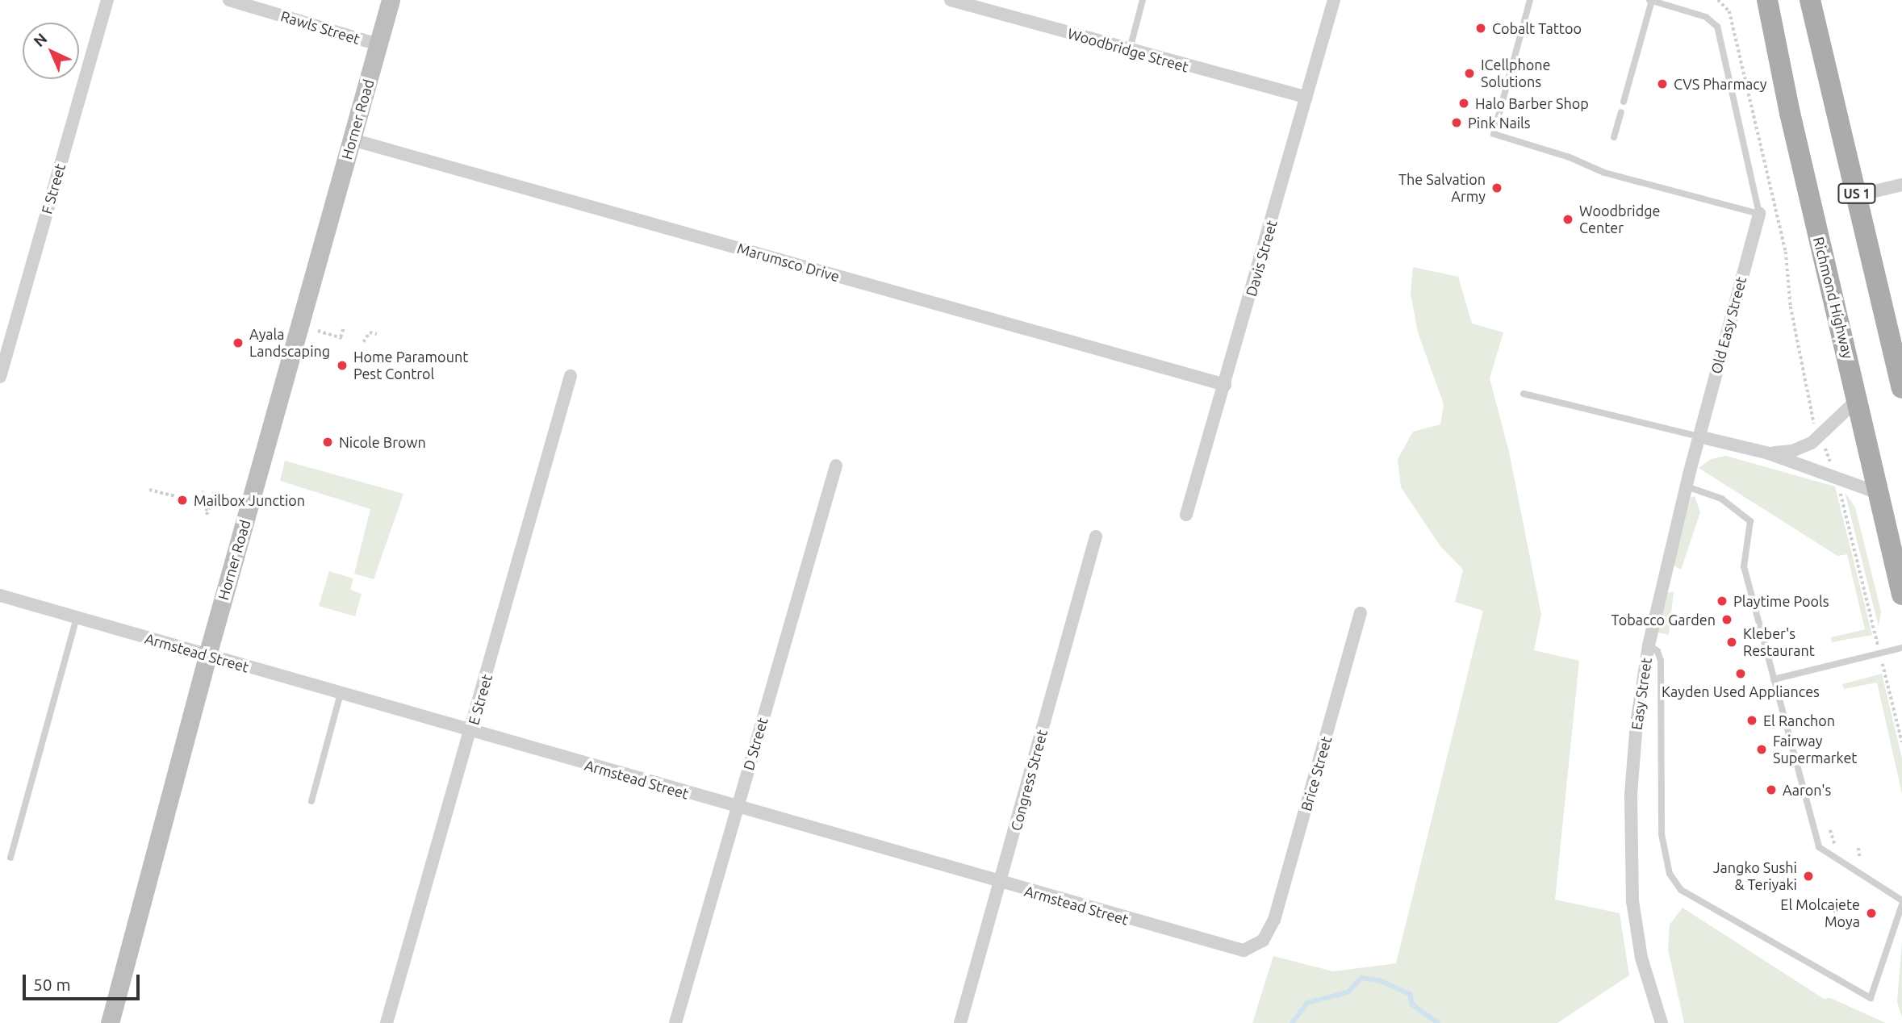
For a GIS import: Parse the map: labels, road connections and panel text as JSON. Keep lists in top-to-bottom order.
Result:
{
  "streets": {
    "main road": ["Horner Road", "US 1", "Richmond Highway"],
    "street": [
      "Rawls Street",
      "Woodbridge Street",
      "F Street",
      "Davis Street",
      "Marumsco Drive",
      "Old Easy Street",
      "Armstead Street",
      "Easy Street",
      "E Street",
      "D Street",
      "Brice Street",
      "Congress Street"
    ]
  },
  "crossings": [
    ["Rawls Street", "Horner Road"],
    ["Woodbridge Street", "Davis Street"],
    ["Horner Road", "Marumsco Drive"],
    ["Horner Road", "Armstead Street"],
    ["Davis Street", "Marumsco Drive"],
    ["Old Easy Street", "Easy Street"],
    ["Armstead Street", "E Street"],
    ["Armstead Street", "D Street"],
    ["Armstead Street", "Brice Street"],
    ["Armstead Street", "Congress Street"]
  ],
  "places": [
    "Cobalt Tattoo",
    "ICellphone Solutions",
    "CVS Pharmacy",
    "Halo Barber Shop",
    "Pink Nails",
    "The Salvation Army",
    "Woodbridge Center",
    "Ayala Landscaping",
    "Home Paramount Pest Control",
    "Nicole Brown",
    "Mailbox Junction",
    "Playtime Pools",
    "Tobacco Garden",
    "Kleber's Restaurant",
    "Kayden Used Appliances",
    "El Ranchon",
    "Fairway Supermarket",
    "Aaron's",
    "Jangko Sushi & Teriyaki",
    "El Molcajete Moya"
  ],
  "scale_bar": "50 m",
  "north": "top left"
}
